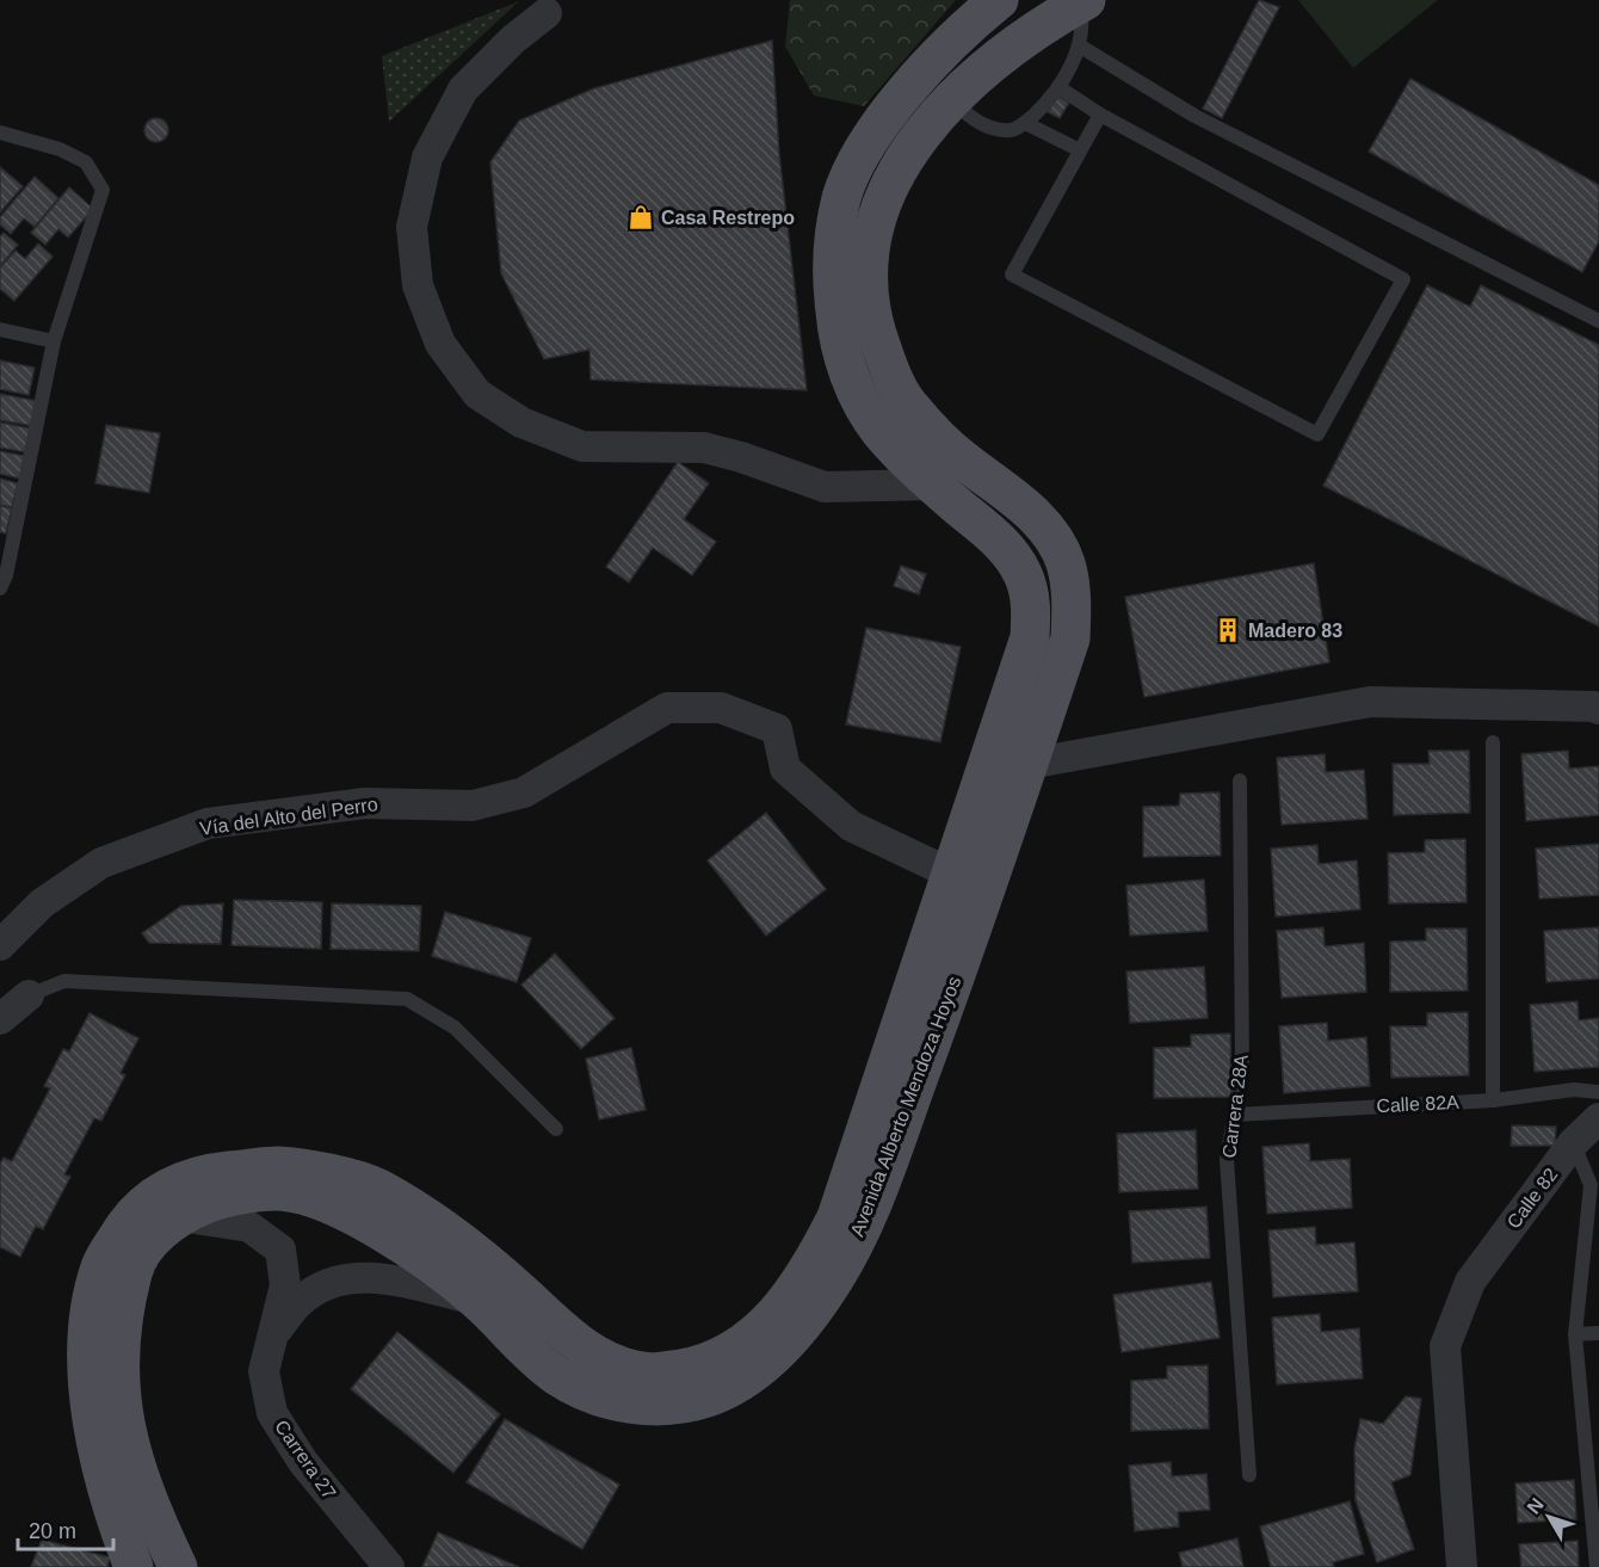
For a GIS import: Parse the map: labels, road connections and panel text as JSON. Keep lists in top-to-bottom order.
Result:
{
  "streets": {
    "main road": ["Avenida Alberto Mendoza Hoyos"],
    "street": ["Vía del Alto del Perro", "Calle 82", "Carrera 27"],
    "lane": ["Calle 82A", "Carrera 28A"]
  },
  "crossings": [
    ["Vía del Alto del Perro", "Avenida Alberto Mendoza Hoyos"],
    ["Calle 82A", "Carrera 28A"],
    ["Avenida Alberto Mendoza Hoyos", "Carrera 27"]
  ],
  "places": {
    "shop": ["Casa Restrepo"],
    "building": ["Madero 83"]
  },
  "scale_bar": "20 m",
  "north": "top left"
}
